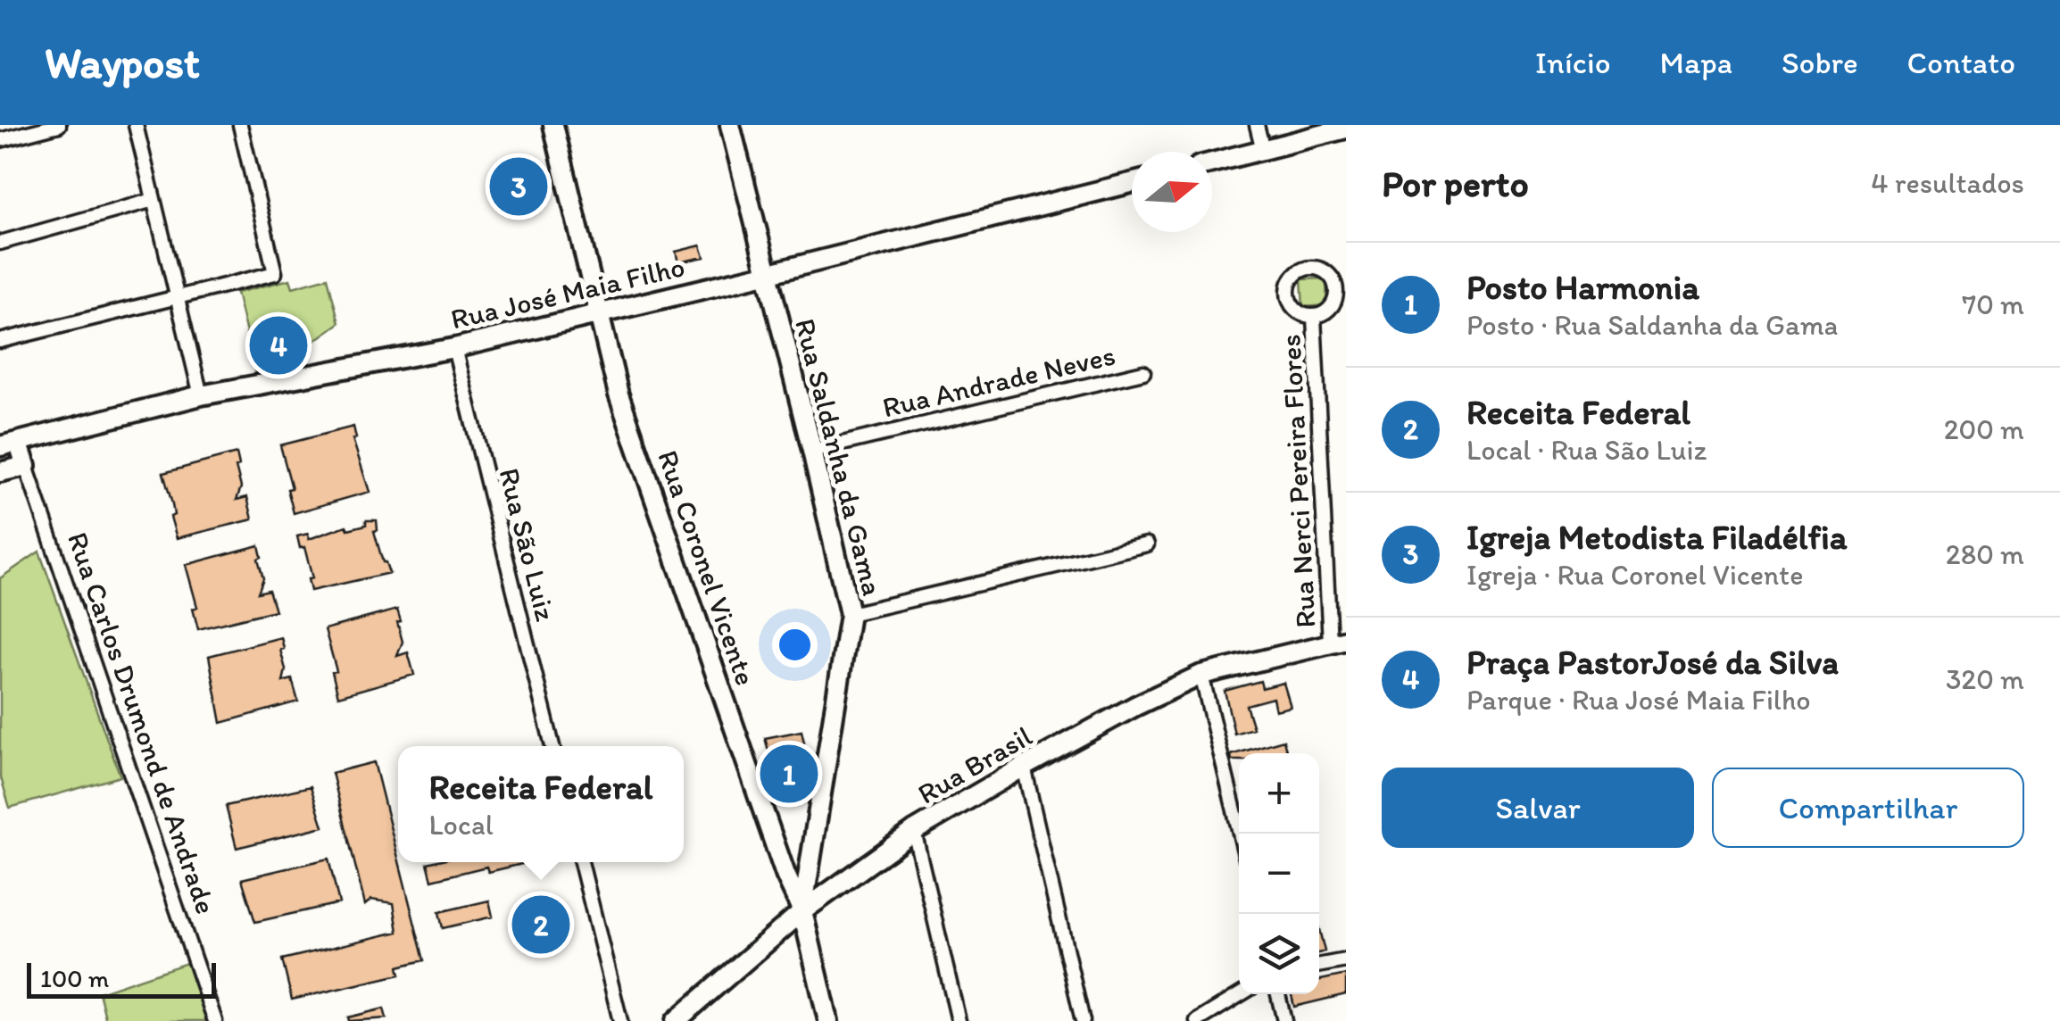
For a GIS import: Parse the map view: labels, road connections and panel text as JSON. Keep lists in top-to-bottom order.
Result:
{
  "streets": {
    "street": [
      "Rua José Maia Filho",
      "Rua Andrade Neves",
      "Rua Saldanha da Gama",
      "Rua Nerci Pereira Flores",
      "Rua São Luiz",
      "Rua Coronel Vicente",
      "Rua Carlos Drumond de Andrade",
      "Rua Brasil"
    ]
  },
  "crossings": [
    ["Rua José Maia Filho", "Rua Saldanha da Gama"],
    ["Rua José Maia Filho", "Rua São Luiz"],
    ["Rua José Maia Filho", "Rua Coronel Vicente"],
    ["Rua José Maia Filho", "Rua Carlos Drumond de Andrade"],
    ["Rua Andrade Neves", "Rua Saldanha da Gama"],
    ["Rua Saldanha da Gama", "Rua Coronel Vicente"],
    ["Rua Saldanha da Gama", "Rua Brasil"],
    ["Rua Nerci Pereira Flores", "Rua Brasil"],
    ["Rua Coronel Vicente", "Rua Brasil"]
  ],
  "scale_bar": "100 m",
  "north": "right",
  "page": {
    "header": "Waypost",
    "nav": [
      "Início",
      "Mapa",
      "Sobre",
      "Contato"
    ],
    "heading": ["Por perto", "4 resultados"],
    "pins": [
      "3",
      "4",
      "1",
      "2"
    ],
    "list": [
      {
        "mark": "1",
        "name": "Posto Harmonia",
        "note": "Posto · Rua Saldanha da Gama",
        "value": "70 m"
      },
      {
        "mark": "2",
        "name": "Receita Federal",
        "note": "Local · Rua São Luiz",
        "value": "200 m"
      },
      {
        "mark": "3",
        "name": "Igreja Metodista Filadélfia",
        "note": "Igreja · Rua Coronel Vicente",
        "value": "280 m"
      },
      {
        "mark": "4",
        "name": "Praça PastorJosé da Silva",
        "note": "Parque · Rua José Maia Filho",
        "value": "320 m"
      }
    ],
    "buttons": ["Salvar", "Compartilhar"],
    "popup": ["Receita Federal", "Local"],
    "map_buttons": ["+", "−"],
    "scale": "100 m"
  }
}
